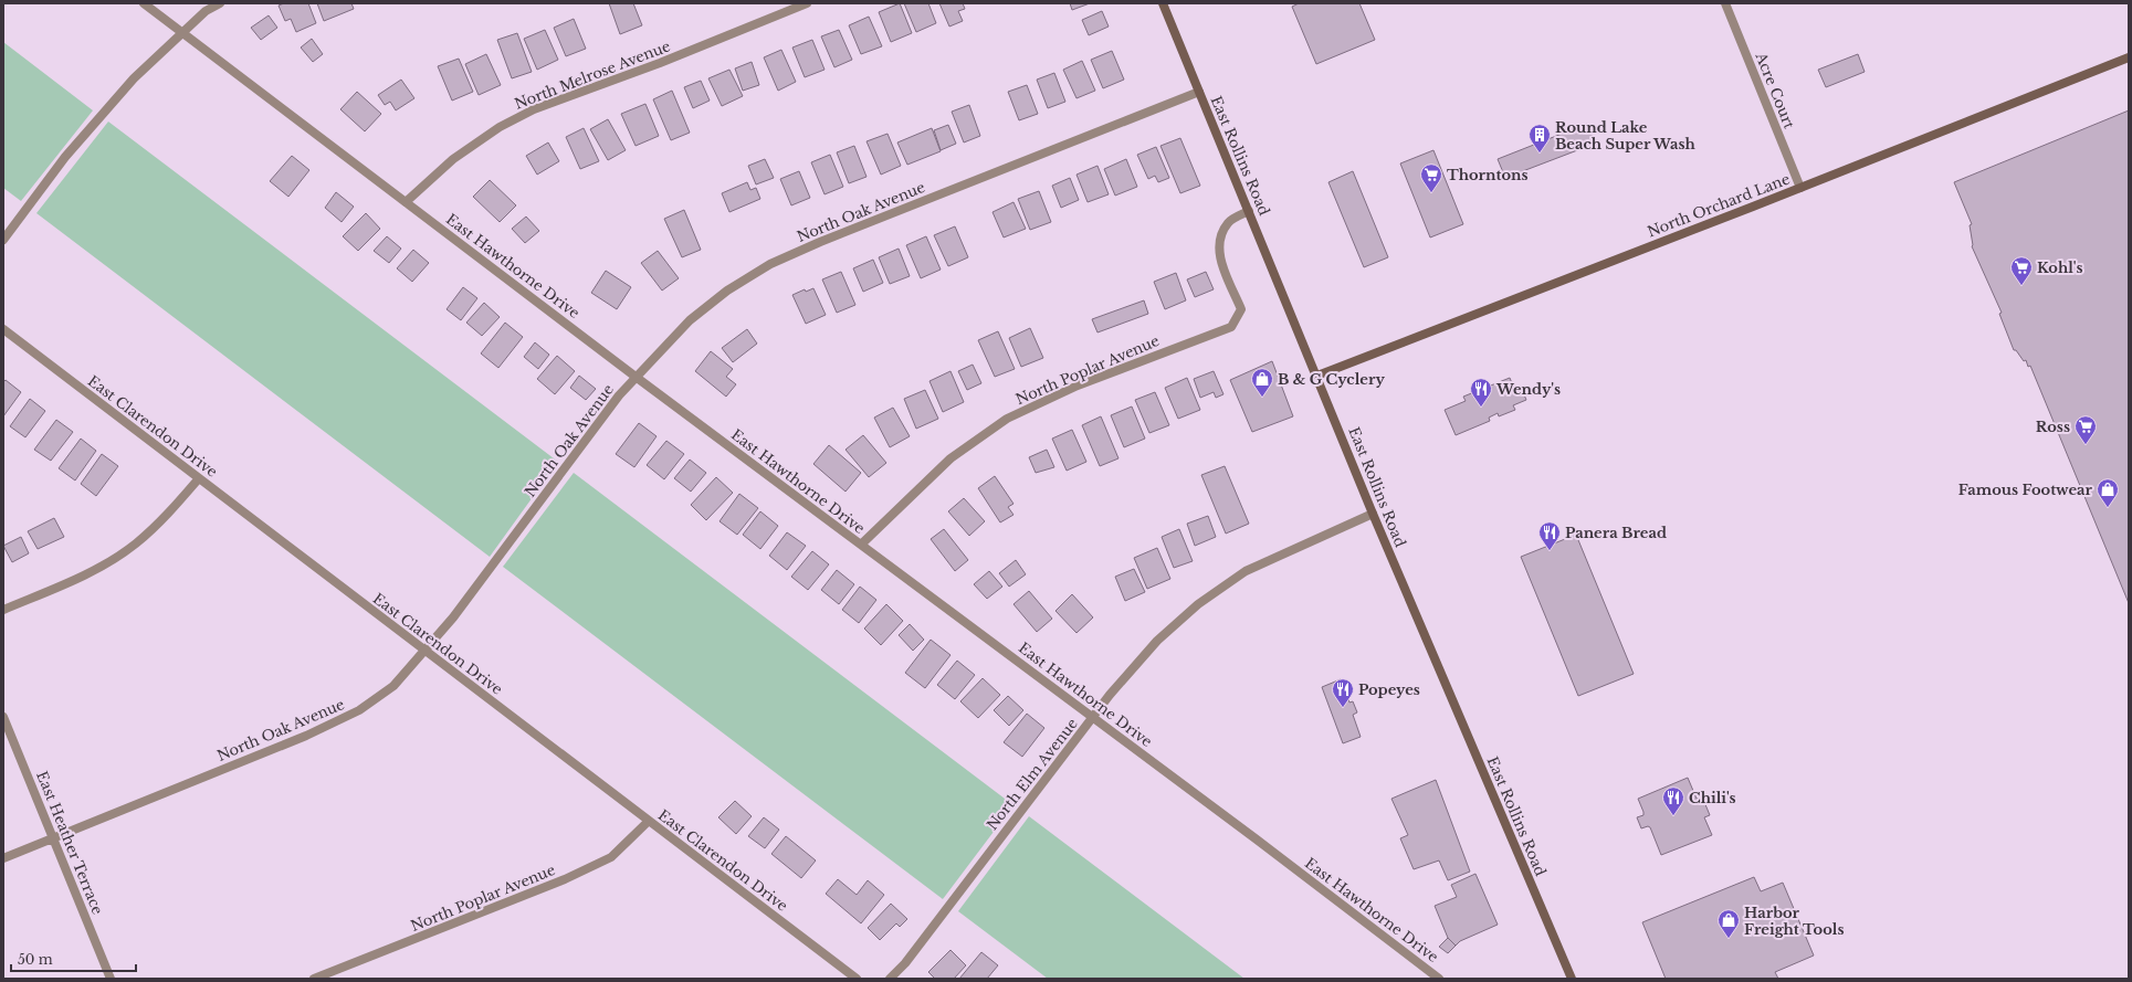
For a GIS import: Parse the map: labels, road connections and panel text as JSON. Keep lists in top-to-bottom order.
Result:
{
  "streets": {
    "main road": ["East Rollins Road", "North Orchard Lane"],
    "street": [
      "North Melrose Avenue",
      "Acre Court",
      "North Oak Avenue",
      "East Hawthorne Drive",
      "North Poplar Avenue",
      "East Clarendon Drive",
      "North Elm Avenue",
      "East Heather Terrace"
    ]
  },
  "crossings": [
    ["North Melrose Avenue", "East Hawthorne Drive"],
    ["Acre Court", "North Orchard Lane"],
    ["East Rollins Road", "North Orchard Lane"],
    ["East Rollins Road", "North Oak Avenue"],
    ["East Rollins Road", "North Poplar Avenue"],
    ["East Rollins Road", "North Elm Avenue"],
    ["North Oak Avenue", "East Hawthorne Drive"],
    ["North Oak Avenue", "East Clarendon Drive"],
    ["North Oak Avenue", "East Heather Terrace"],
    ["East Hawthorne Drive", "North Poplar Avenue"],
    ["East Hawthorne Drive", "North Elm Avenue"],
    ["North Poplar Avenue", "East Clarendon Drive"]
  ],
  "places": {
    "building": ["Round Lake Beach Super Wash"],
    "supermarket": ["Thorntons", "Kohl's", "Ross"],
    "shop": ["B & G Cyclery", "Famous Footwear", "Harbor Freight Tools"],
    "restaurant": [
      "Wendy's",
      "Panera Bread",
      "Popeyes",
      "Chili's"
    ]
  },
  "scale_bar": "50 m"
}
